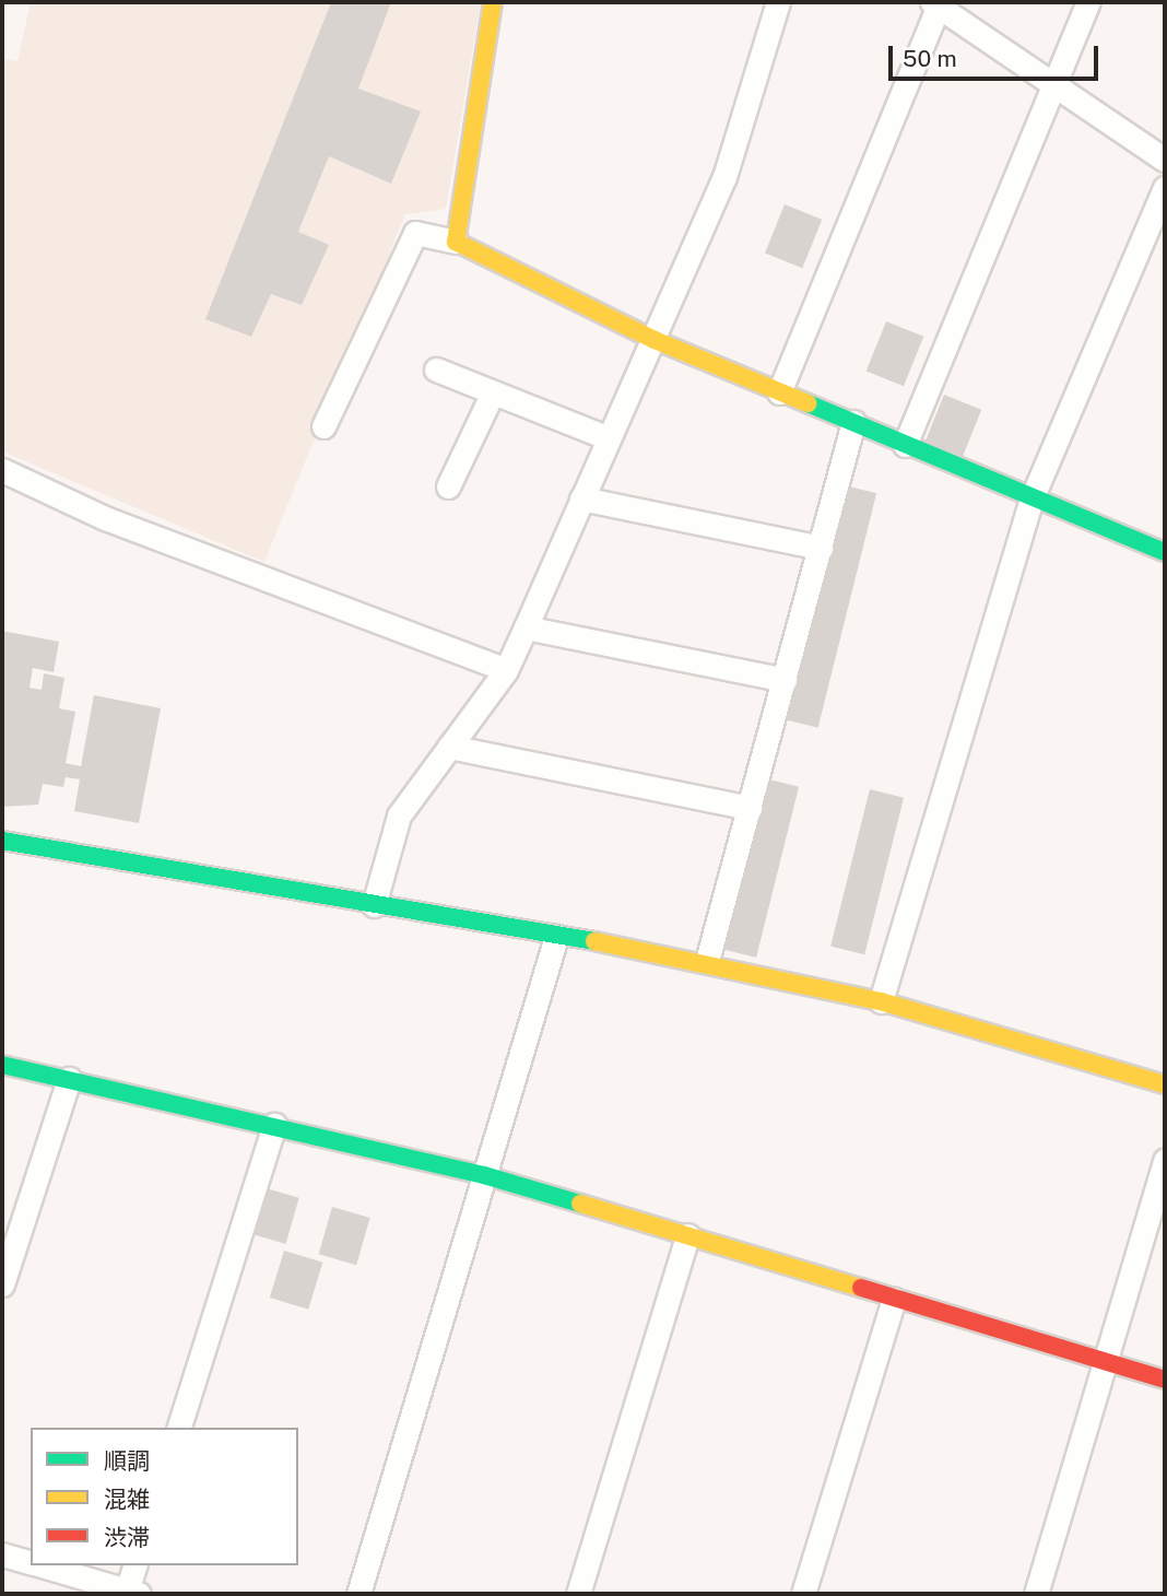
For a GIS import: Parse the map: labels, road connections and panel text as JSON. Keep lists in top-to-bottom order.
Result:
{
  "legend": ["順調", "混雑", "渋滞"],
  "scale_bar": "50 m"
}
